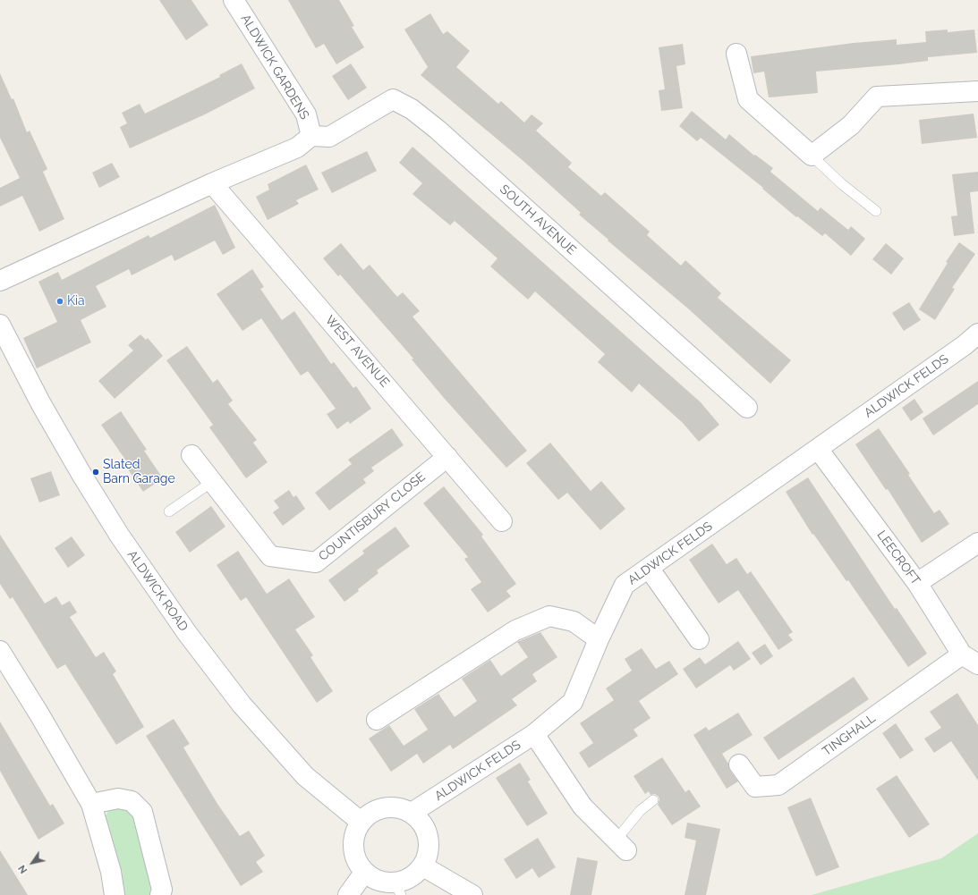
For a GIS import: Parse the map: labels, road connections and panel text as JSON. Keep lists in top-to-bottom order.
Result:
{
  "streets": {
    "street": [
      "ALDWICK GARDENS",
      "SOUTH AVENUE",
      "WEST AVENUE",
      "ALDWICK FELDS",
      "COUNTISBURY CLOSE",
      "LEECROFT",
      "ALDWICK ROAD",
      "TINGHALL"
    ]
  },
  "crossings": [
    ["ALDWICK GARDENS", "SOUTH AVENUE"],
    ["WEST AVENUE", "COUNTISBURY CLOSE"],
    ["ALDWICK FELDS", "LEECROFT"],
    ["ALDWICK FELDS", "ALDWICK ROAD"],
    ["LEECROFT", "TINGHALL"]
  ],
  "places": ["Kia", "Slated Barn Garage"],
  "north": "bottom left"
}
